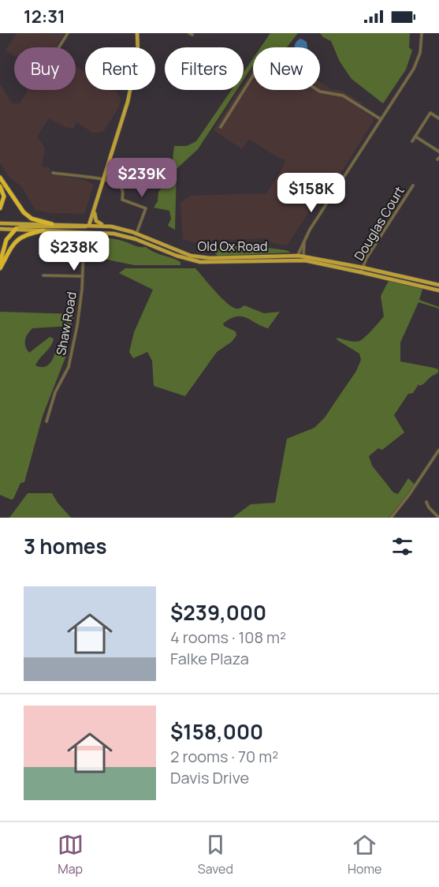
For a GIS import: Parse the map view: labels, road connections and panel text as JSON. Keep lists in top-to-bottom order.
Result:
{
  "streets": {
    "main road": ["Old Ox Road", "Shaw Road"],
    "street": ["Douglas Court"]
  },
  "crossings": [
    ["Douglas Court", "Old Ox Road"],
    ["Old Ox Road", "Shaw Road"]
  ],
  "page": {
    "status": "12:31",
    "chip": [
      "Buy",
      "Rent",
      "Filters",
      "New"
    ],
    "price": ["$239K", "$158K", "$238K"],
    "heading": "3 homes",
    "list": [
      {
        "name": "$239,000",
        "note": "4 rooms · 108 m² · Falke Plaza"
      },
      {
        "name": "$158,000",
        "note": "2 rooms · 70 m² · Davis Drive"
      }
    ],
    "tabs": ["Map", "Saved", "Home"]
  }
}
